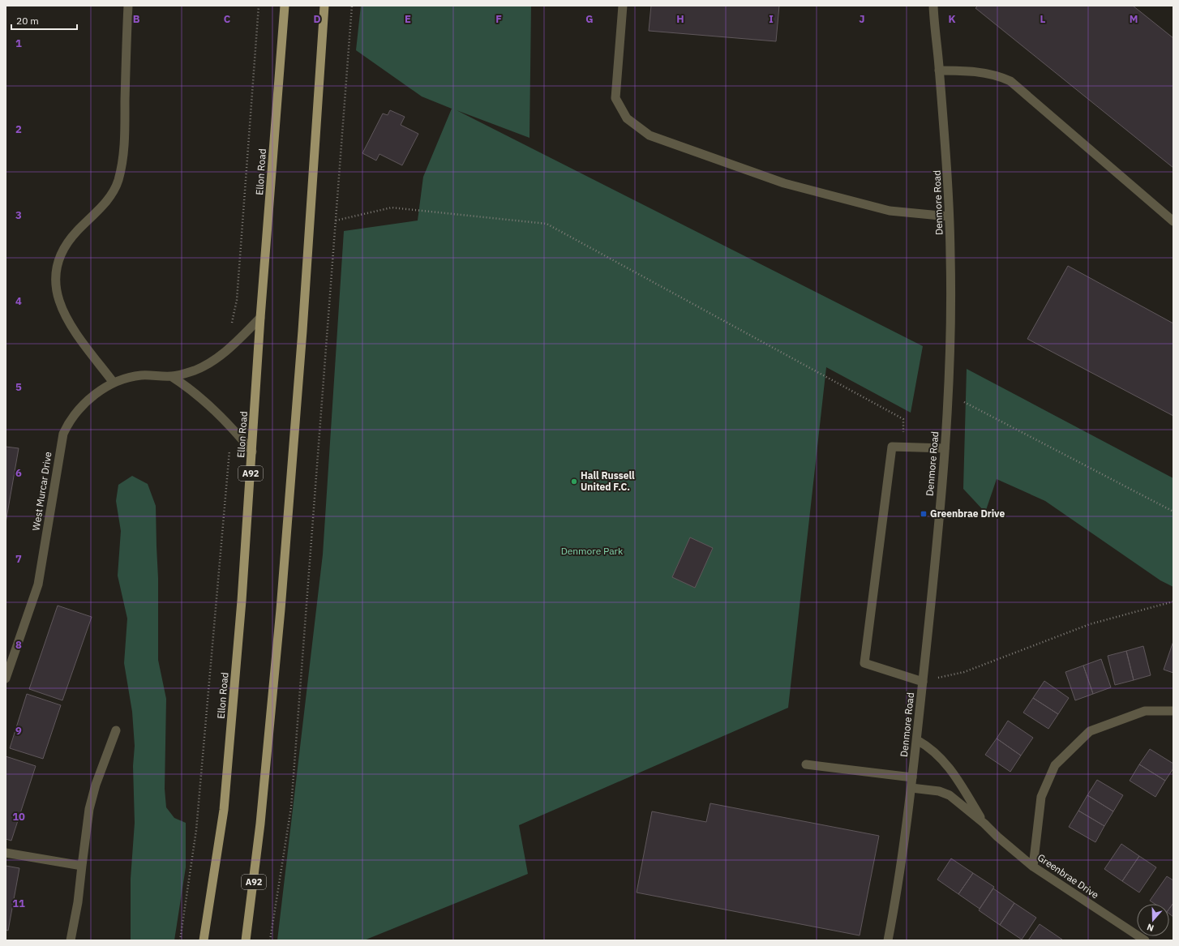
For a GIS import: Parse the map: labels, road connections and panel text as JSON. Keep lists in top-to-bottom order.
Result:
{
  "streets": {
    "main road": ["Ellon Road", "A92"],
    "street": ["Denmore Road", "West Murcar Drive", "Greenbrae Drive"]
  },
  "crossings": [
    ["Ellon Road", "West Murcar Drive"],
    ["Denmore Road", "Greenbrae Drive"]
  ],
  "parks": ["Denmore Park"],
  "places": {
    "other": ["Hall Russell United F.C."],
    "transit": ["Greenbrae Drive"]
  },
  "scale_bar": "20 m",
  "north": "bottom",
  "grid": {
    "columns": [
      "B",
      "C",
      "D",
      "E",
      "F",
      "G",
      "H",
      "I",
      "J",
      "K",
      "L",
      "M"
    ],
    "rows": [
      "1",
      "2",
      "3",
      "4",
      "5",
      "6",
      "7",
      "8",
      "9",
      "10",
      "11"
    ]
  }
}
